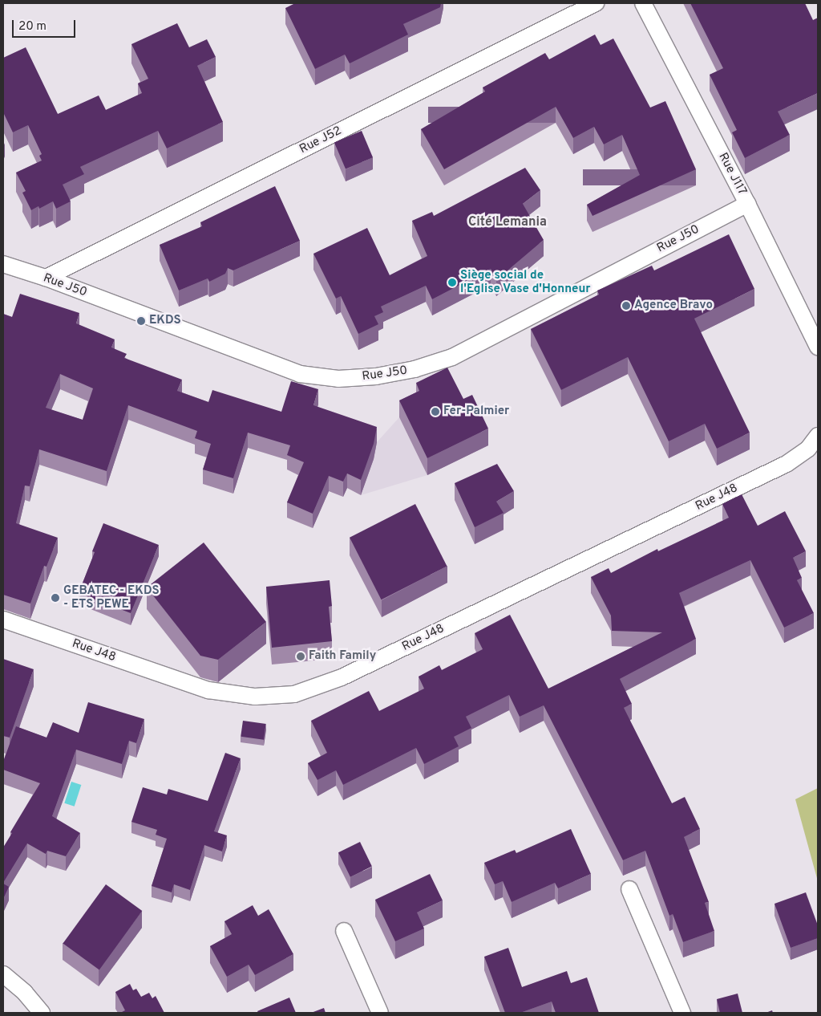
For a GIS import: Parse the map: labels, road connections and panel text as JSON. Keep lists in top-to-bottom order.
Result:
{
  "streets": {
    "street": [
      "Rue J52",
      "Rue J117",
      "Rue J50",
      "Rue J48"
    ]
  },
  "crossings": [
    ["Rue J52", "Rue J50"],
    ["Rue J117", "Rue J50"]
  ],
  "districts": ["Cité Lemania"],
  "places": [
    "Siège social de l'Eglise Vase d'Honneur",
    "Agence Bravo",
    "EKDS",
    "Fer-Palmier",
    "GEBATEC - EKDS - ETS PEWE",
    "Faith Family"
  ],
  "scale_bar": "20 m"
}
